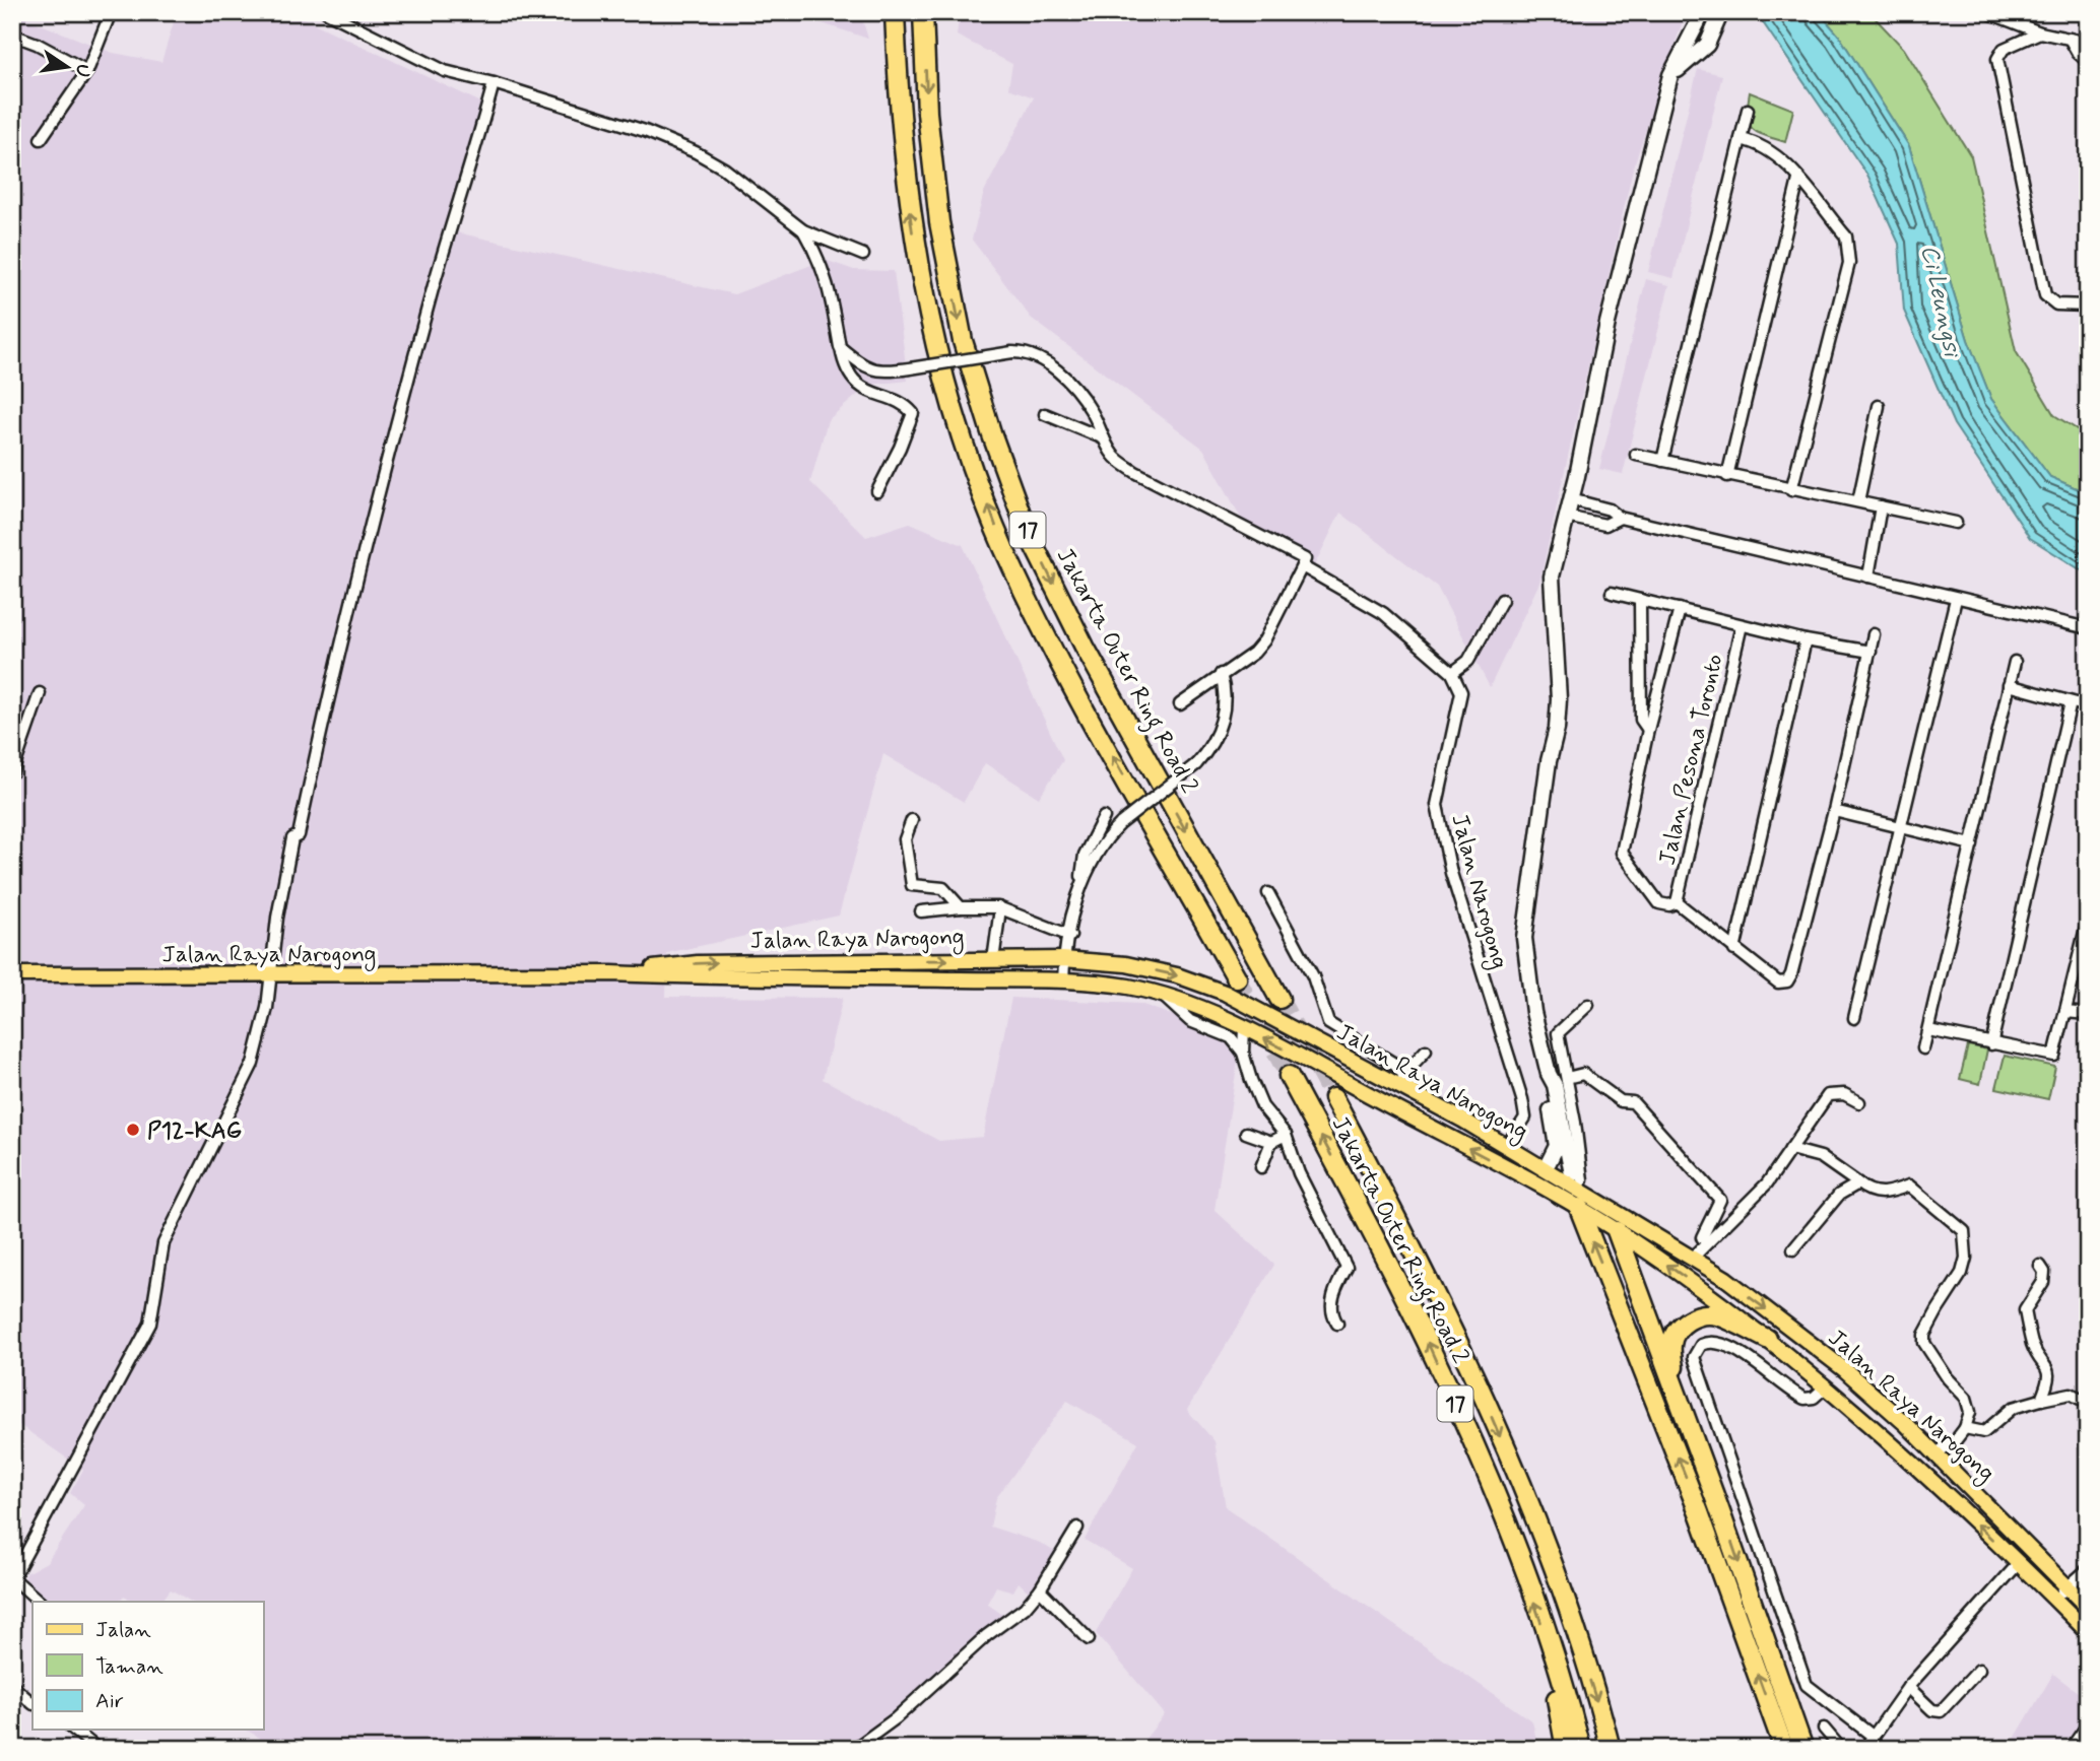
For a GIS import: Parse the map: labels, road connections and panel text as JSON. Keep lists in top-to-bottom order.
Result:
{
  "streets": {
    "highway": ["17", "Jakarta Outer Ring Road 2"],
    "main road": ["Jalan Raya Narogong"],
    "street": ["Jalan Pesona Toronto", "Jalan Narogong"]
  },
  "water": ["Ci Leungsi"],
  "places": ["P12-KAG"],
  "legend": ["Jalan", "Taman", "Air"],
  "north": "right"
}
